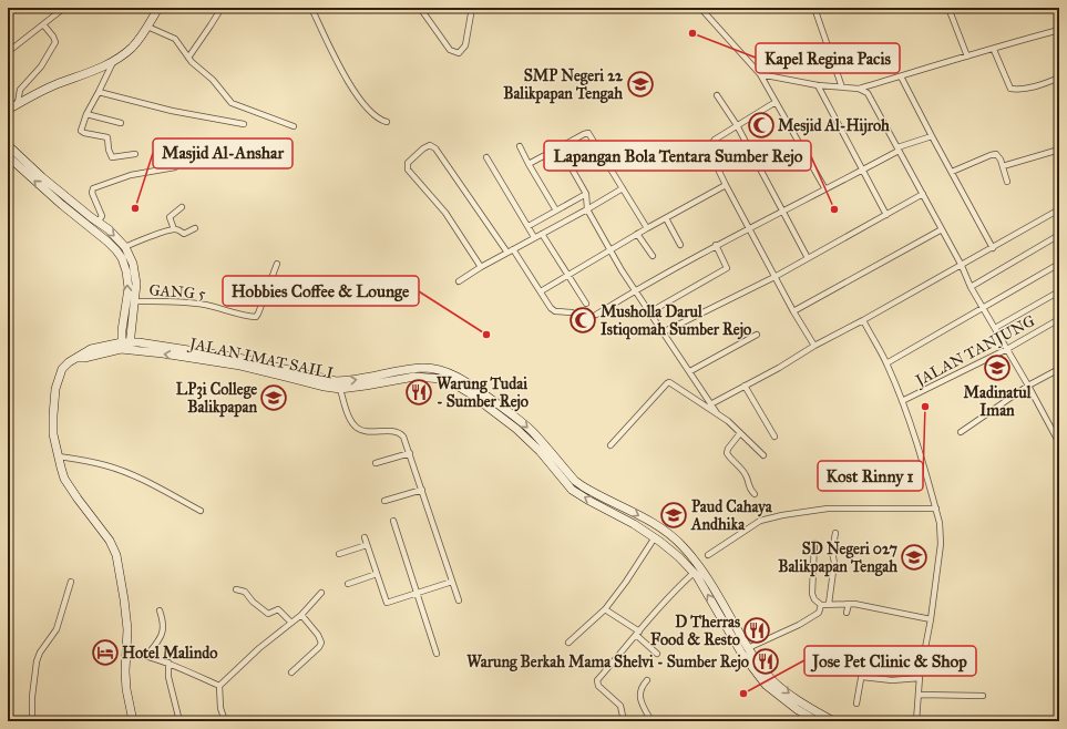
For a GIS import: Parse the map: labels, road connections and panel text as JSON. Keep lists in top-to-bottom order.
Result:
{
  "streets": {
    "main road": ["JALAN IMAT SAILI"],
    "street": ["GANG 5", "JALAN TANJUNG"]
  },
  "places": {
    "other": [
      "Kapel Regina Pacis",
      "Masjid Al-Anshar",
      "Lapangan Bola Tentara Sumber Rejo",
      "Hobbies Coffee & Lounge",
      "Kost Rinny 1",
      "Jose Pet Clinic & Shop"
    ],
    "school or university": [
      "SMP Negeri 22 Balikpapan Tengah",
      "Madinatul Iman",
      "LP3i College Balikpapan",
      "Paud Cahaya Andhika",
      "SD Negeri 027 Balikpapan Tengah"
    ],
    "mosque": ["Mesjid Al-Hijroh", "Musholla Darul Istiqomah Sumber Rejo"],
    "restaurant": ["Warung Tudai - Sumber Rejo", "D Therras Food & Resto", "Warung Berkah Mama Shelvi - Sumber Rejo"],
    "hotel": ["Hotel Malindo"]
  }
}
